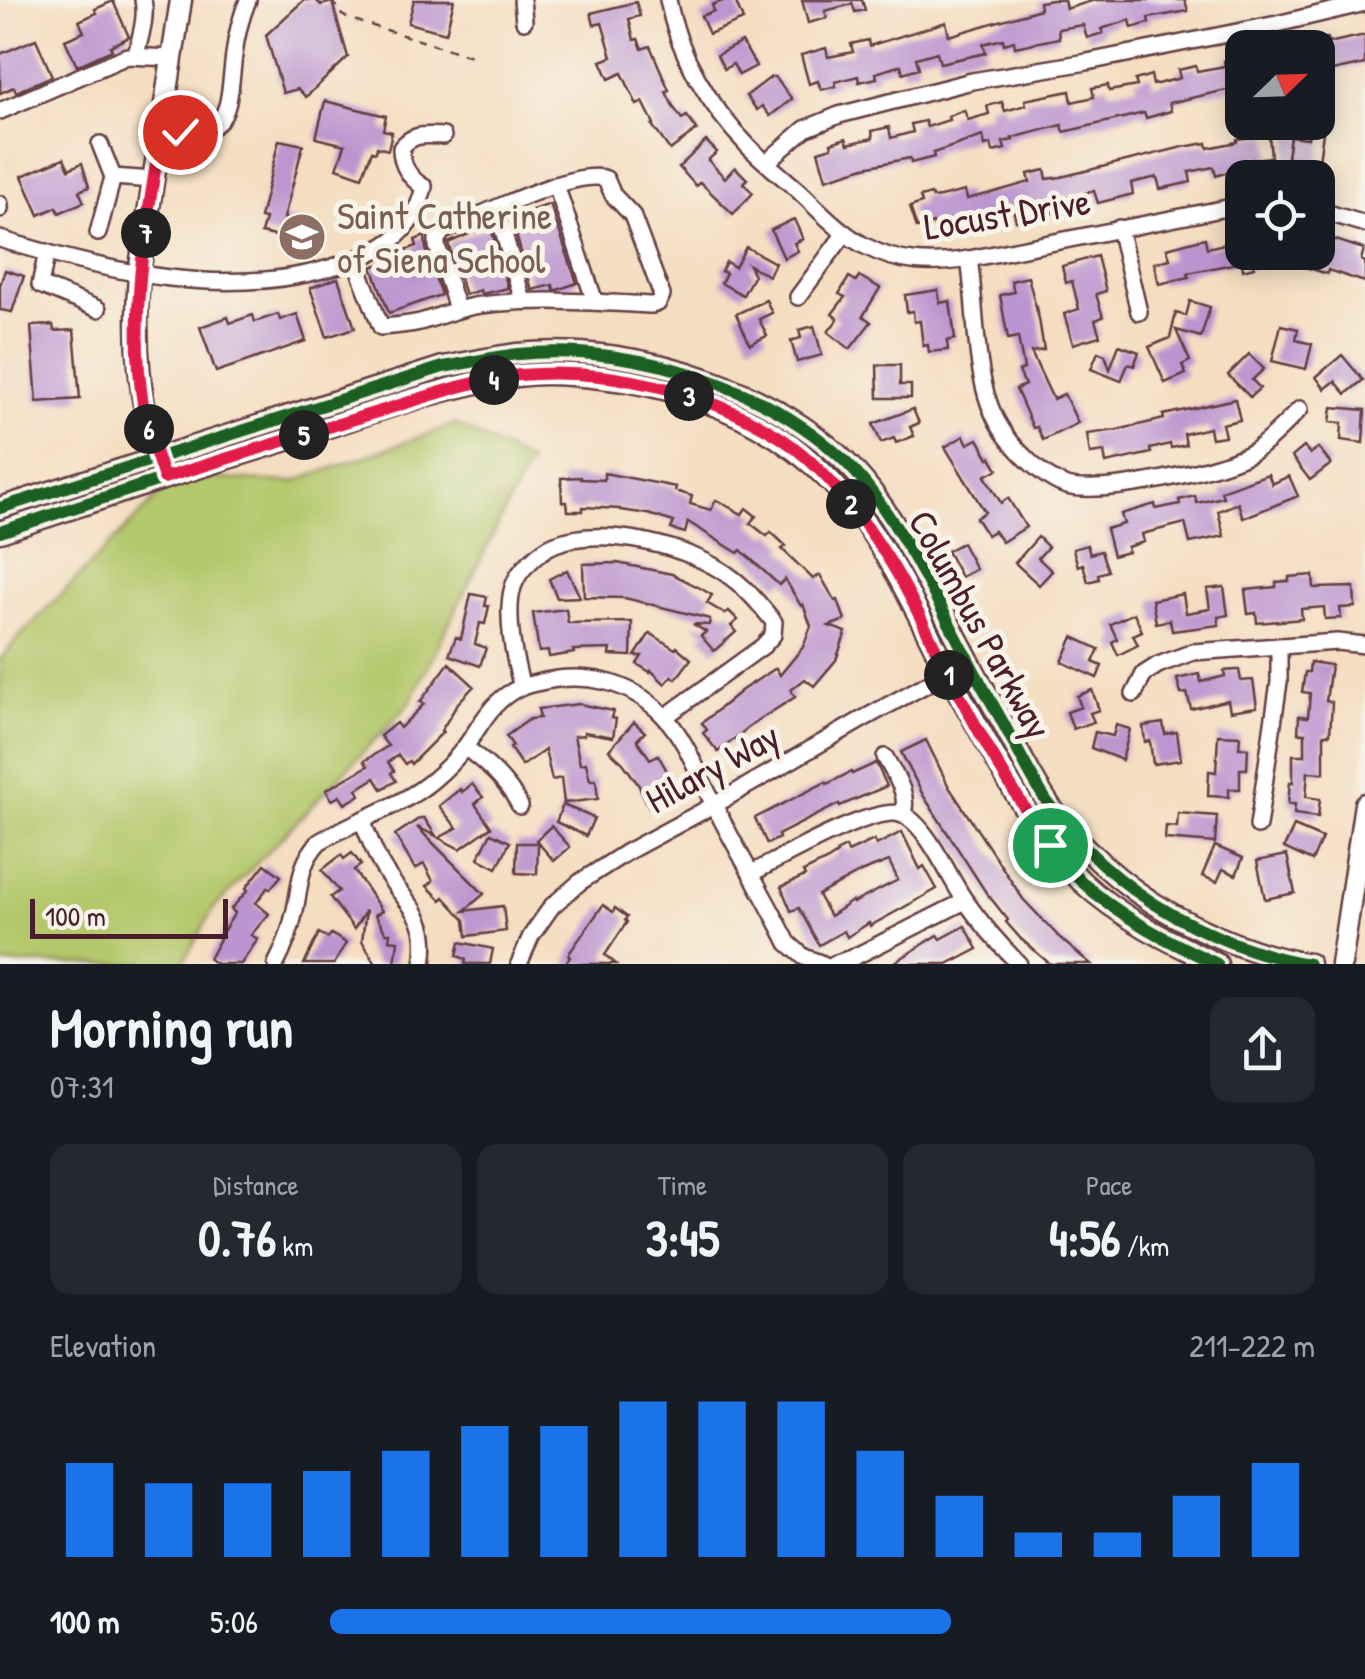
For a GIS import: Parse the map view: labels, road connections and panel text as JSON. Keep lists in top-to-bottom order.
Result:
{
  "streets": {
    "main road": ["Columbus Parkway"],
    "street": ["Locust Drive", "Hilary Way"]
  },
  "crossings": [
    ["Columbus Parkway", "Hilary Way"]
  ],
  "places": {
    "school or university": ["Saint Catherine of Siena School"]
  },
  "scale_bar": "100 m",
  "north": "top right",
  "page": {
    "pins": [
      "7",
      "4",
      "3",
      "6",
      "5",
      "2",
      "1"
    ],
    "scale": "100 m",
    "heading": ["Morning run", "07:31"],
    "stats": [
      ["Distance", "0.76 km"],
      ["Time", "3:45"],
      ["Pace", "4:56 /km"]
    ],
    "chart": ["Elevation", "211–222 m"],
    "list": [
      {
        "name": "100 m",
        "note": "5:06"
      }
    ]
  }
}
